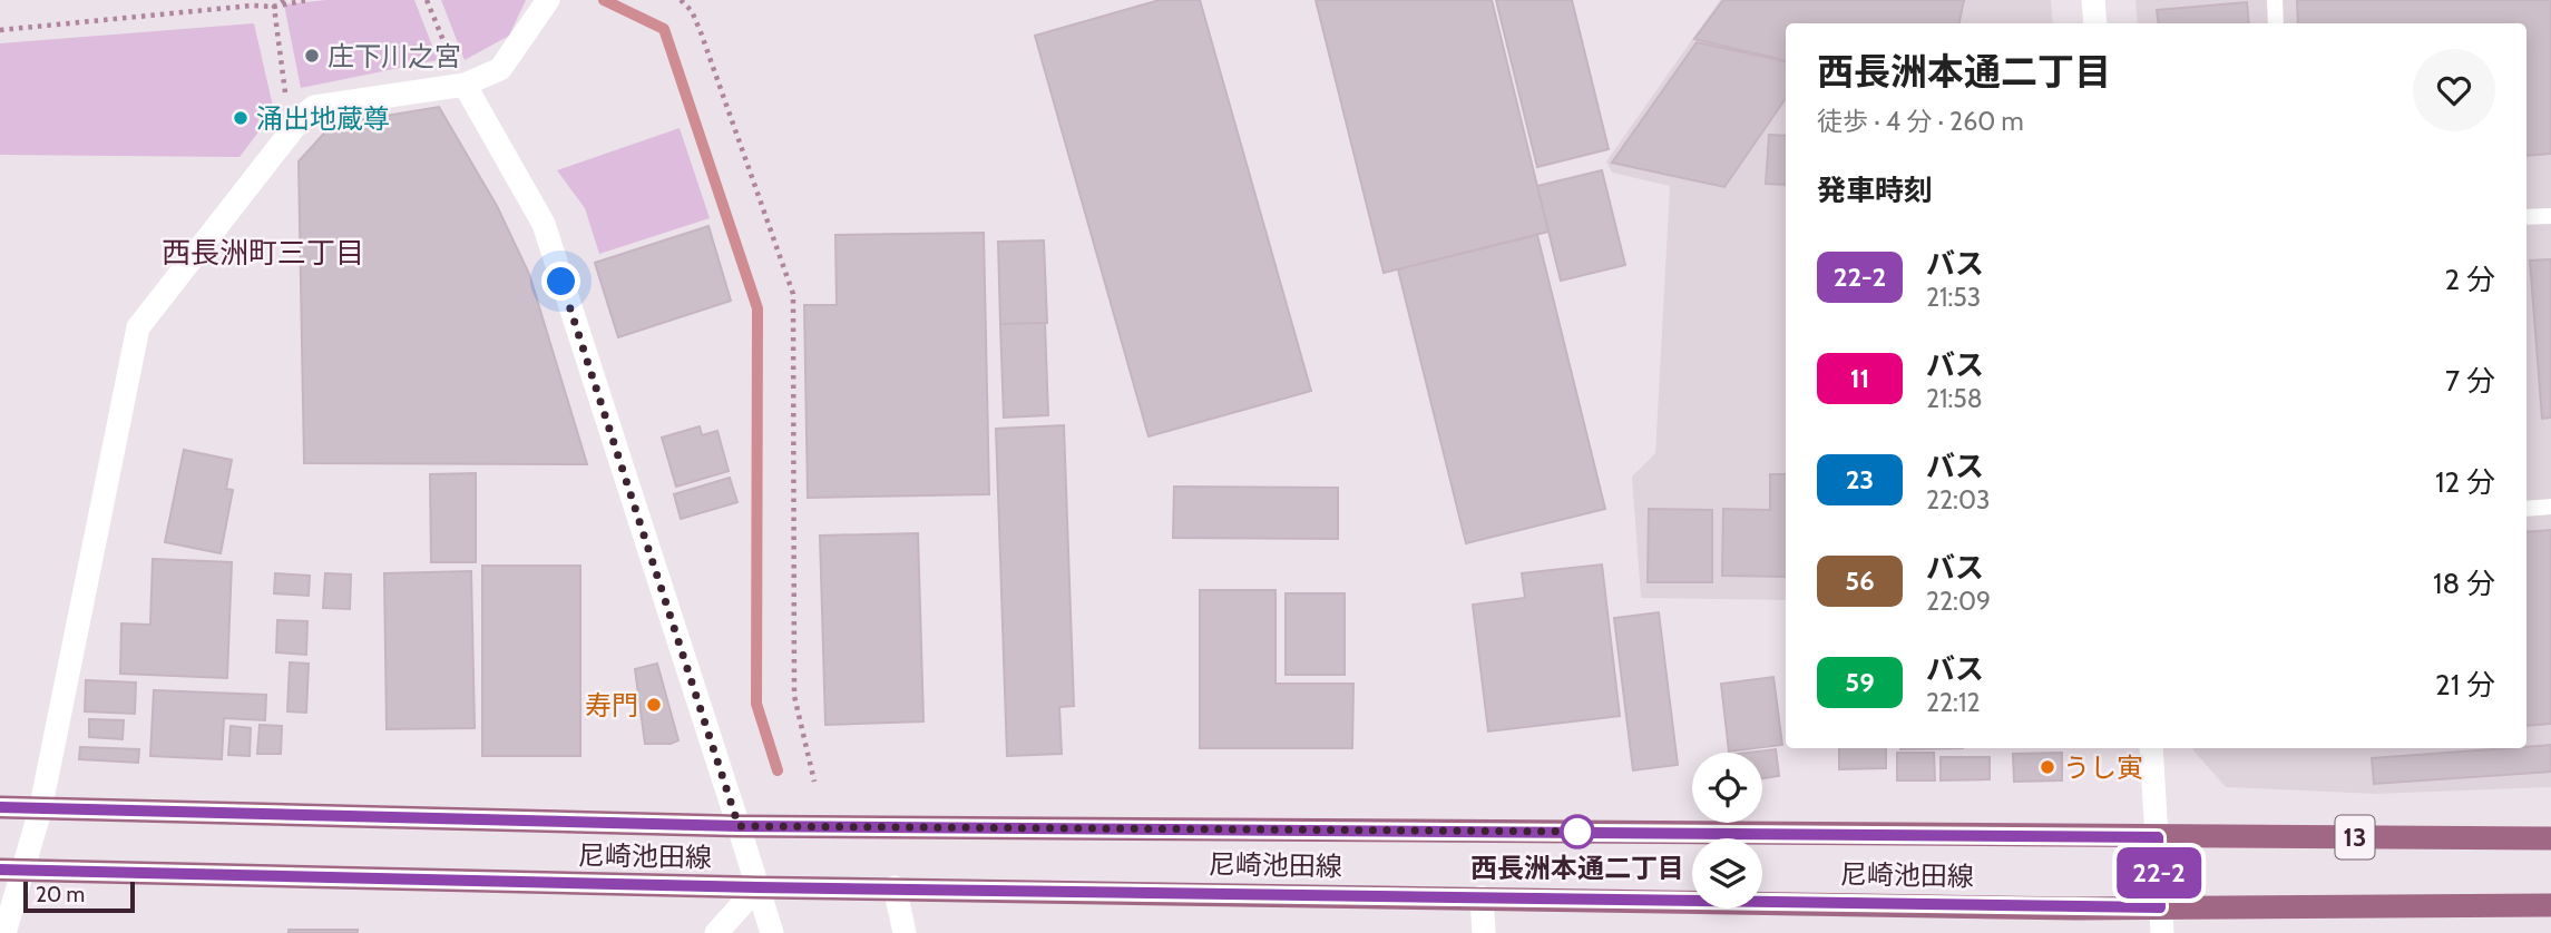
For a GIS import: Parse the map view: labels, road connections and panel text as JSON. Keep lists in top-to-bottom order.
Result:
{
  "streets": {
    "main road": ["13", "尼崎池田線"]
  },
  "districts": ["西長洲町三丁目"],
  "places": [
    "庄下川之宮",
    "涌出地蔵尊",
    "寿門",
    "うし寅",
    "西長洲本通二丁目"
  ],
  "lines": ["bus line 22-2"],
  "scale_bar": "20 m",
  "page": {
    "on_map": "22-2",
    "heading": [
      ["西長洲本通二丁目", "徒歩 · 4 分 · 260 m"],
      "発車時刻"
    ],
    "list": [
      {
        "mark": "22-2",
        "name": "バス",
        "note": "21:53",
        "value": "2 分"
      },
      {
        "mark": "11",
        "name": "バス",
        "note": "21:58",
        "value": "7 分"
      },
      {
        "mark": "23",
        "name": "バス",
        "note": "22:03",
        "value": "12 分"
      },
      {
        "mark": "56",
        "name": "バス",
        "note": "22:09",
        "value": "18 分"
      },
      {
        "mark": "59",
        "name": "バス",
        "note": "22:12",
        "value": "21 分"
      }
    ],
    "scale": "20 m"
  }
}
